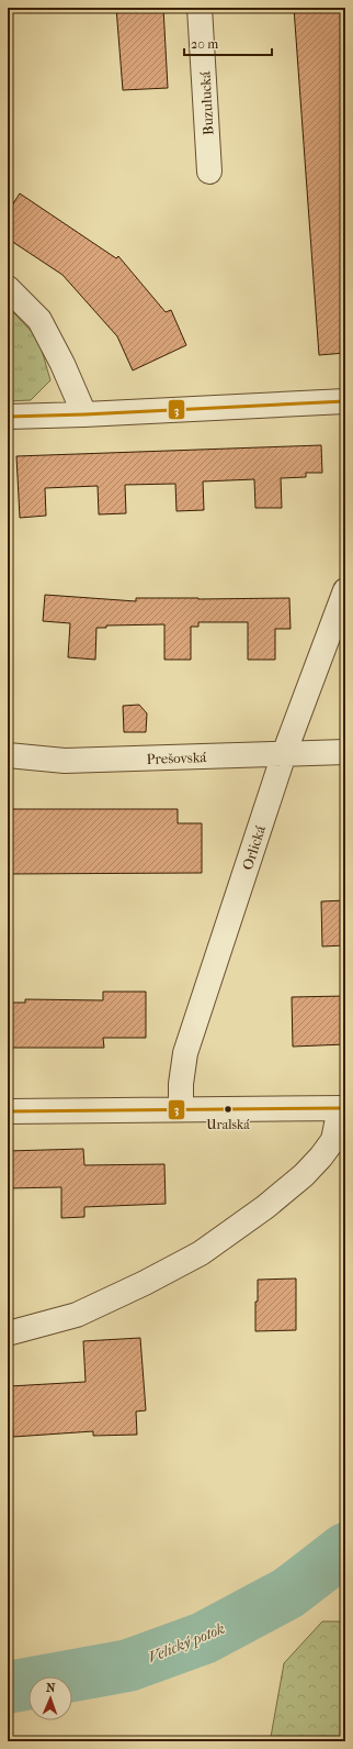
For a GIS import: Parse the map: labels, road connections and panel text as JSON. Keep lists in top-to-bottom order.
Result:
{
  "streets": {
    "street": ["Buzulucká", "Prešovská", "Orlická"]
  },
  "crossings": [
    ["Prešovská", "Orlická"]
  ],
  "water": ["Velický potok"],
  "places": ["Uralská"],
  "lines": ["transit line 3"],
  "scale_bar": "20 m",
  "north": "top"
}
